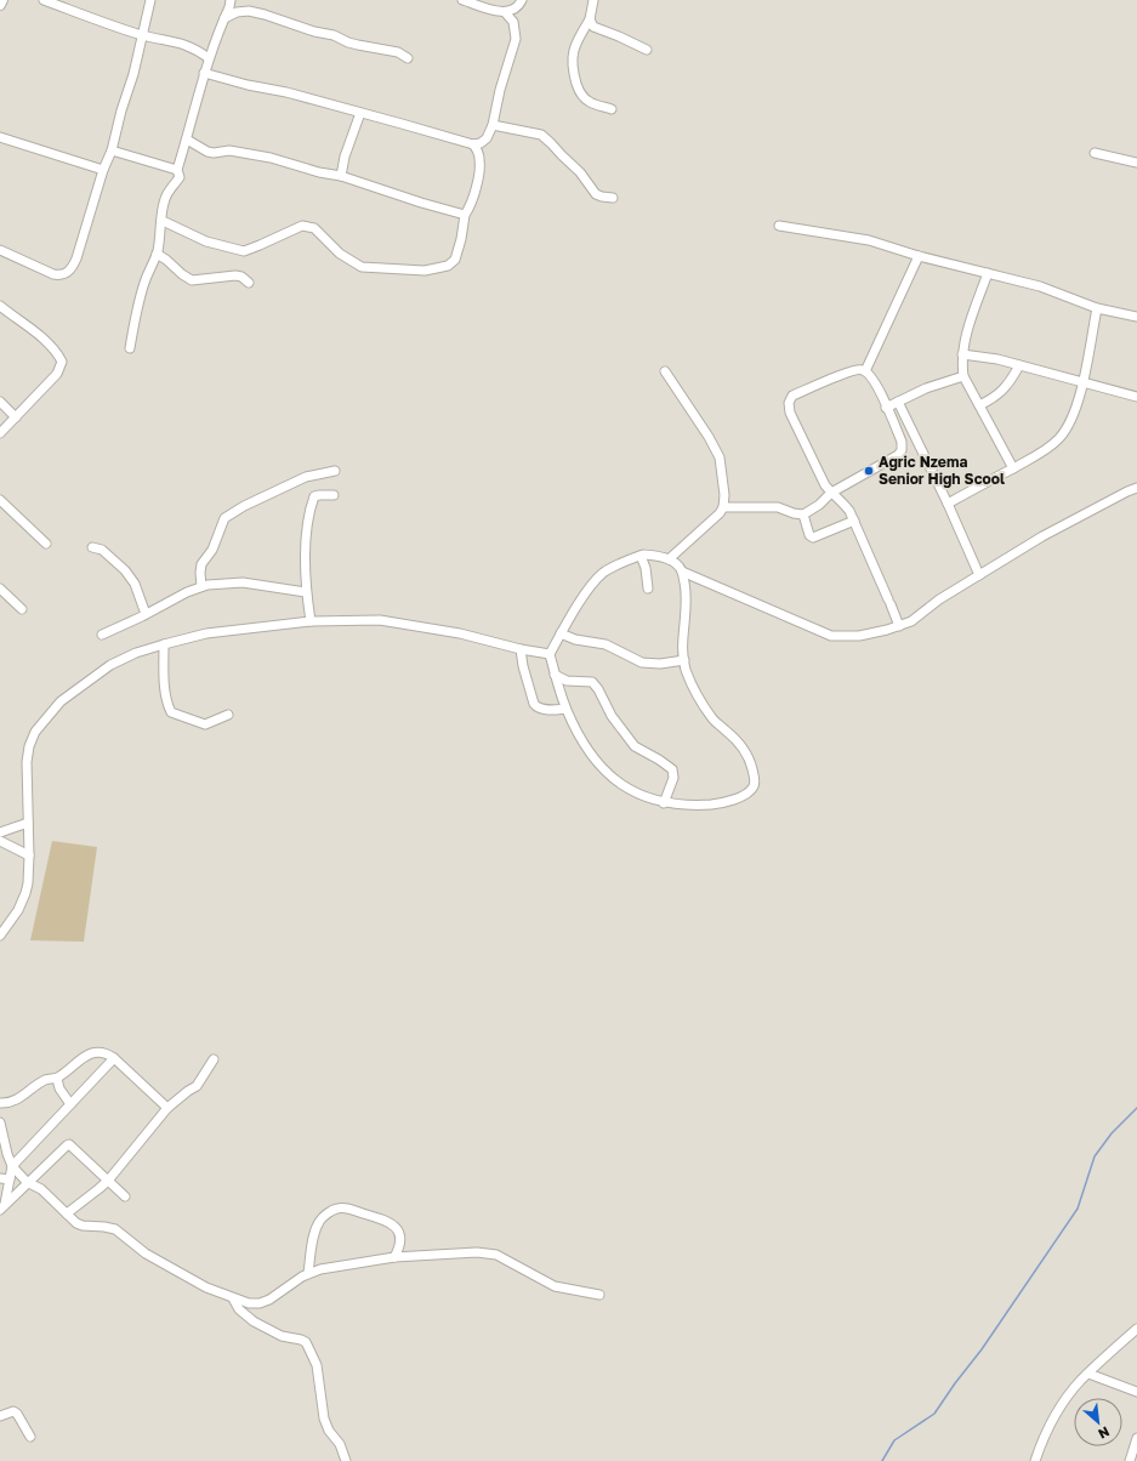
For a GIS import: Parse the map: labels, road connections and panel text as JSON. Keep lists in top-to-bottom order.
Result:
{
  "places": ["Agric Nzema Senior High Scool"],
  "north": "bottom right"
}
